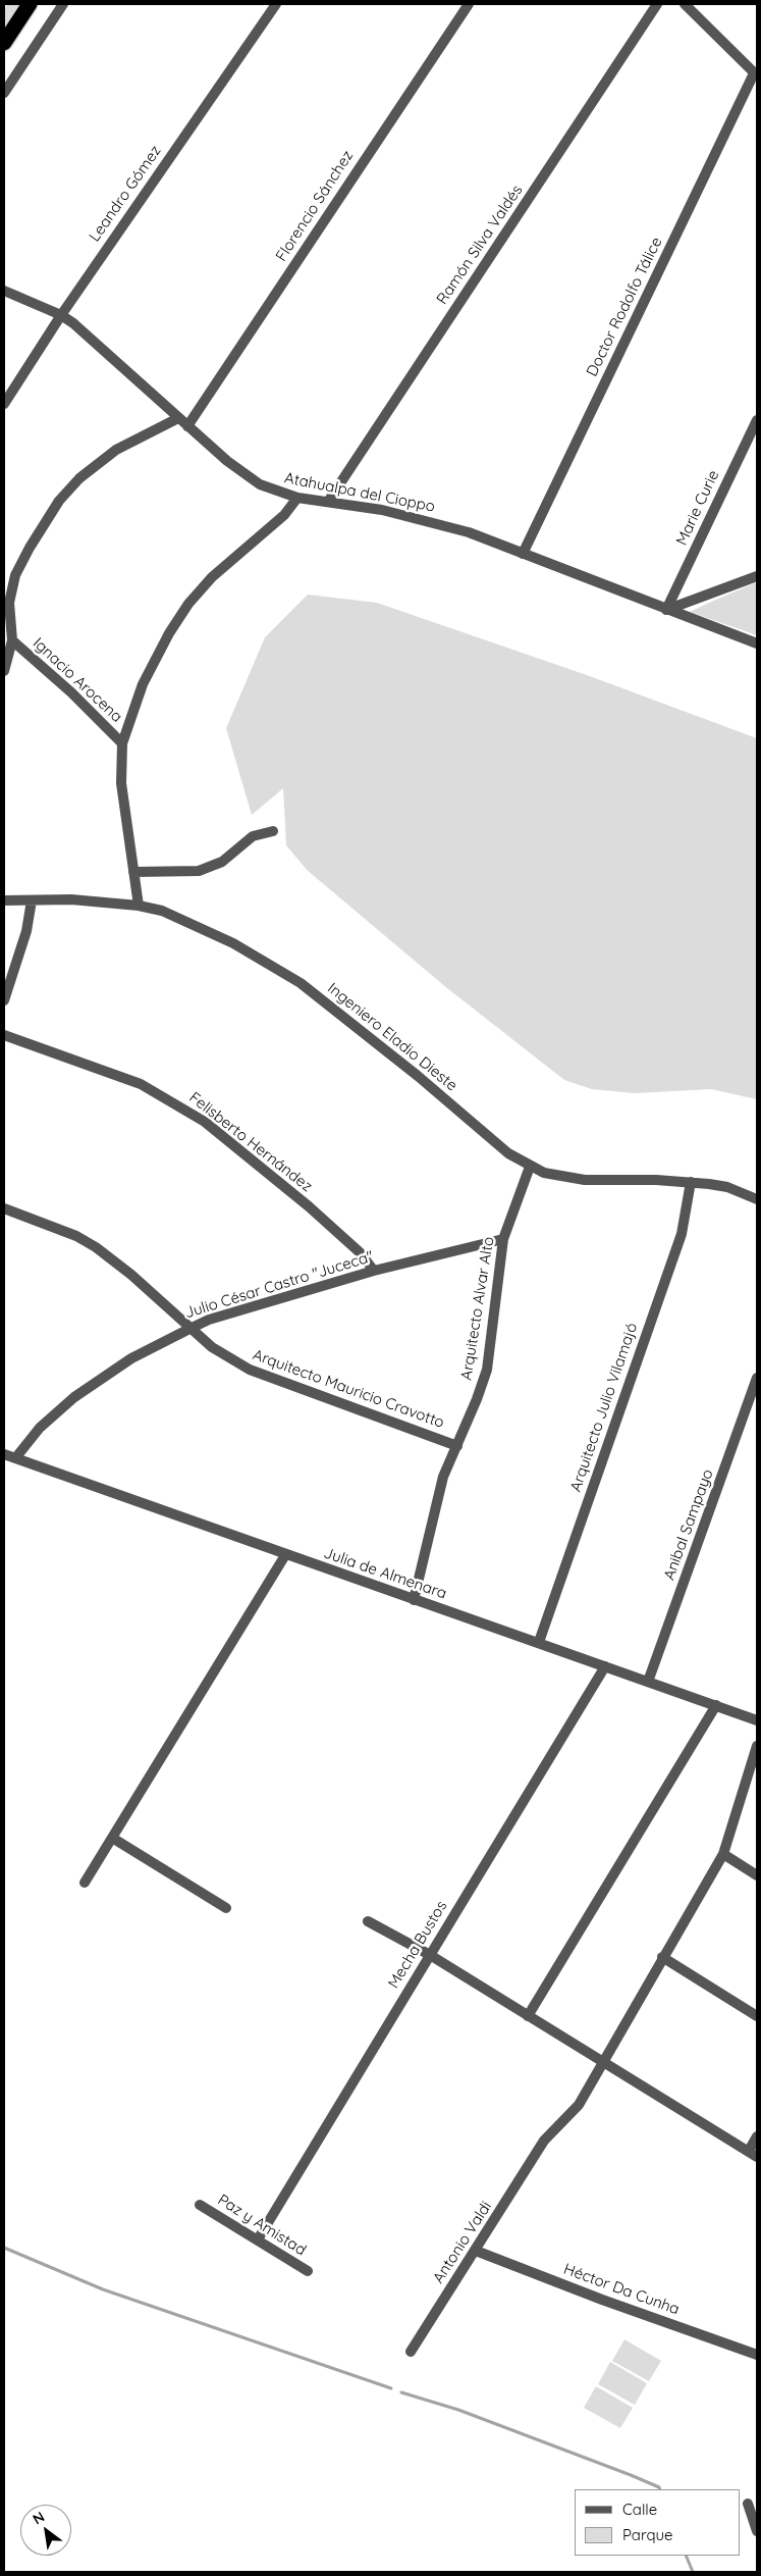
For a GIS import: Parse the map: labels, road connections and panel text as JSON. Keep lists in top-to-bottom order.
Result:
{
  "streets": {
    "street": [
      "Leandro Gómez",
      "Florencio Sánchez",
      "Ramón Silva Valdés",
      "Doctor Rodolfo Tálice",
      "Atahualpa del Cioppo",
      "Marie Curie",
      "Ignacio Arocena",
      "Ingeniero Eladio Dieste",
      "Felisberto Hernández",
      "Julio César Castro \"Juceca\"",
      "Arquitecto Alvar Alto",
      "Arquitecto Mauricio Cravotto",
      "Arquitecto Julio Vilamajó",
      "Anibal Sampayo",
      "Julia de Almenara",
      "Mecha Bustos",
      "Paz y Amistad",
      "Antonio Valdi",
      "Héctor Da Cunha"
    ]
  },
  "crossings": [
    ["Leandro Gómez", "Atahualpa del Cioppo"],
    ["Florencio Sánchez", "Atahualpa del Cioppo"],
    ["Ramón Silva Valdés", "Atahualpa del Cioppo"],
    ["Doctor Rodolfo Tálice", "Atahualpa del Cioppo"],
    ["Atahualpa del Cioppo", "Marie Curie"],
    ["Ingeniero Eladio Dieste", "Arquitecto Alvar Alto"],
    ["Ingeniero Eladio Dieste", "Arquitecto Julio Vilamajó"],
    ["Felisberto Hernández", "Julio César Castro \"Juceca\""],
    ["Julio César Castro \"Juceca\"", "Arquitecto Alvar Alto"],
    ["Julio César Castro \"Juceca\"", "Arquitecto Mauricio Cravotto"],
    ["Julio César Castro \"Juceca\"", "Julia de Almenara"],
    ["Arquitecto Alvar Alto", "Arquitecto Mauricio Cravotto"],
    ["Arquitecto Alvar Alto", "Julia de Almenara"],
    ["Arquitecto Julio Vilamajó", "Julia de Almenara"],
    ["Anibal Sampayo", "Julia de Almenara"],
    ["Julia de Almenara", "Mecha Bustos"],
    ["Mecha Bustos", "Paz y Amistad"],
    ["Antonio Valdi", "Héctor Da Cunha"]
  ],
  "legend": ["Calle", "Parque"],
  "north": "top left"
}
